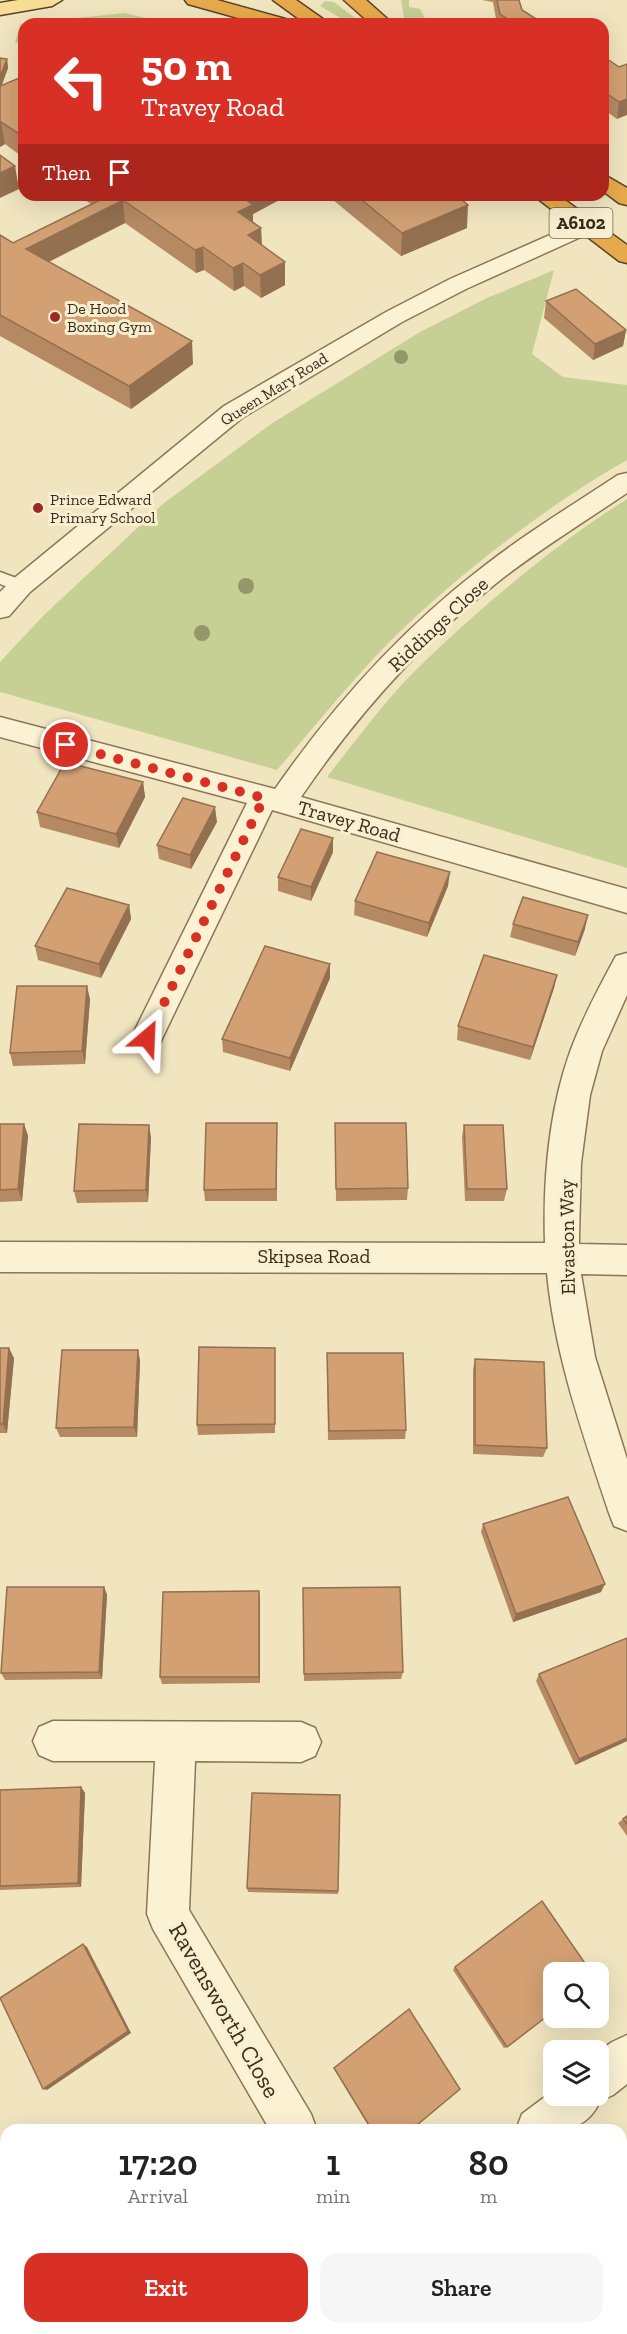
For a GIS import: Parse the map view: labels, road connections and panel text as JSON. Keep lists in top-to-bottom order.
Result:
{
  "streets": {
    "highway": ["A6102"],
    "street": [
      "Queen Mary Road",
      "Riddings Close",
      "Travey Road",
      "Elvaston Way",
      "Skipsea Road",
      "Ravensworth Close"
    ]
  },
  "crossings": [
    ["A6102", "Queen Mary Road"],
    ["Riddings Close", "Travey Road"],
    ["Elvaston Way", "Skipsea Road"]
  ],
  "places": ["De Hood Boxing Gym", "Prince Edward Primary School"],
  "page": {
    "turn": ["50 m", "Travey Road"],
    "then": "Then",
    "eta": [
      "17:20",
      "Arrival",
      "1",
      "min",
      "80",
      "m"
    ],
    "buttons": ["Exit", "Share"]
  }
}
